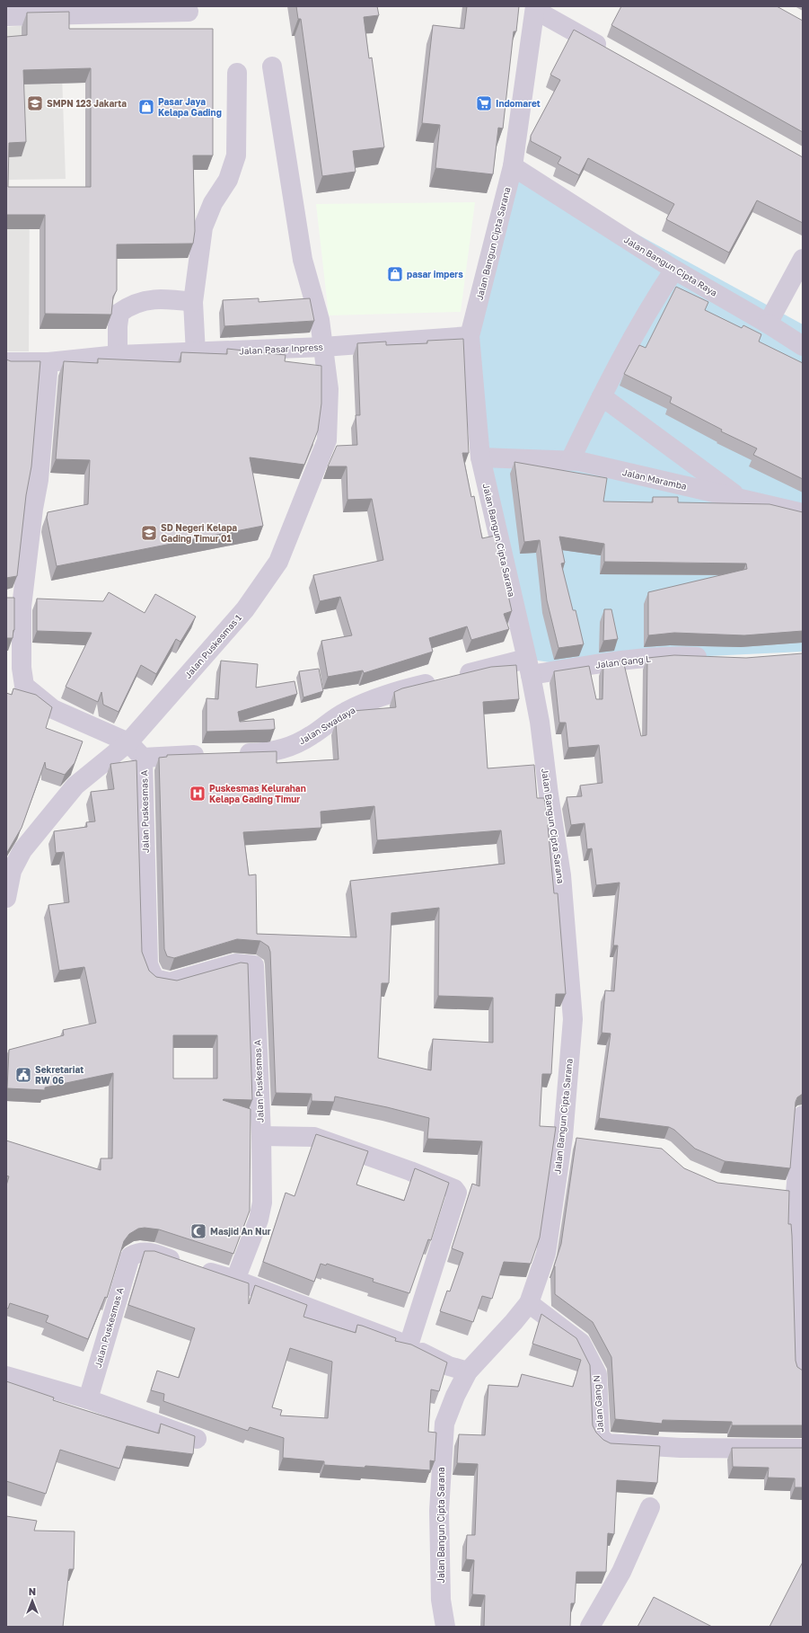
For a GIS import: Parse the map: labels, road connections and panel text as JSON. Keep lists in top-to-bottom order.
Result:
{
  "streets": {
    "street": [
      "Jalan Bangun Cipta Sarana",
      "Jalan Bangun Cipta Raya",
      "Jalan Pasar Inpress",
      "Jalan Maramba",
      "Jalan Puskesmas 1",
      "Jalan Gang L",
      "Jalan Swadaya",
      "Jalan Puskesmas A",
      "Jalan Gang N"
    ]
  },
  "crossings": [
    ["Jalan Bangun Cipta Sarana", "Jalan Bangun Cipta Raya"],
    ["Jalan Bangun Cipta Sarana", "Jalan Pasar Inpress"],
    ["Jalan Bangun Cipta Sarana", "Jalan Maramba"],
    ["Jalan Bangun Cipta Sarana", "Jalan Gang L"],
    ["Jalan Bangun Cipta Sarana", "Jalan Swadaya"],
    ["Jalan Bangun Cipta Sarana", "Jalan Gang N"],
    ["Jalan Pasar Inpress", "Jalan Puskesmas 1"],
    ["Jalan Puskesmas 1", "Jalan Puskesmas A"],
    ["Jalan Gang L", "Jalan Swadaya"]
  ],
  "places": {
    "school or university": ["SMPN 123 Jakarta", "SD Negeri Kelapa Gading Timur 01"],
    "supermarket": ["Indomaret"],
    "shop": ["Pasar Jaya Kelapa Gading", "pasar impers"],
    "hospital": ["Puskesmas Kelurahan Kelapa Gading Timur"],
    "public building": ["Sekretariat RW 06"],
    "mosque": ["Masjid An Nur"]
  },
  "north": "top"
}
